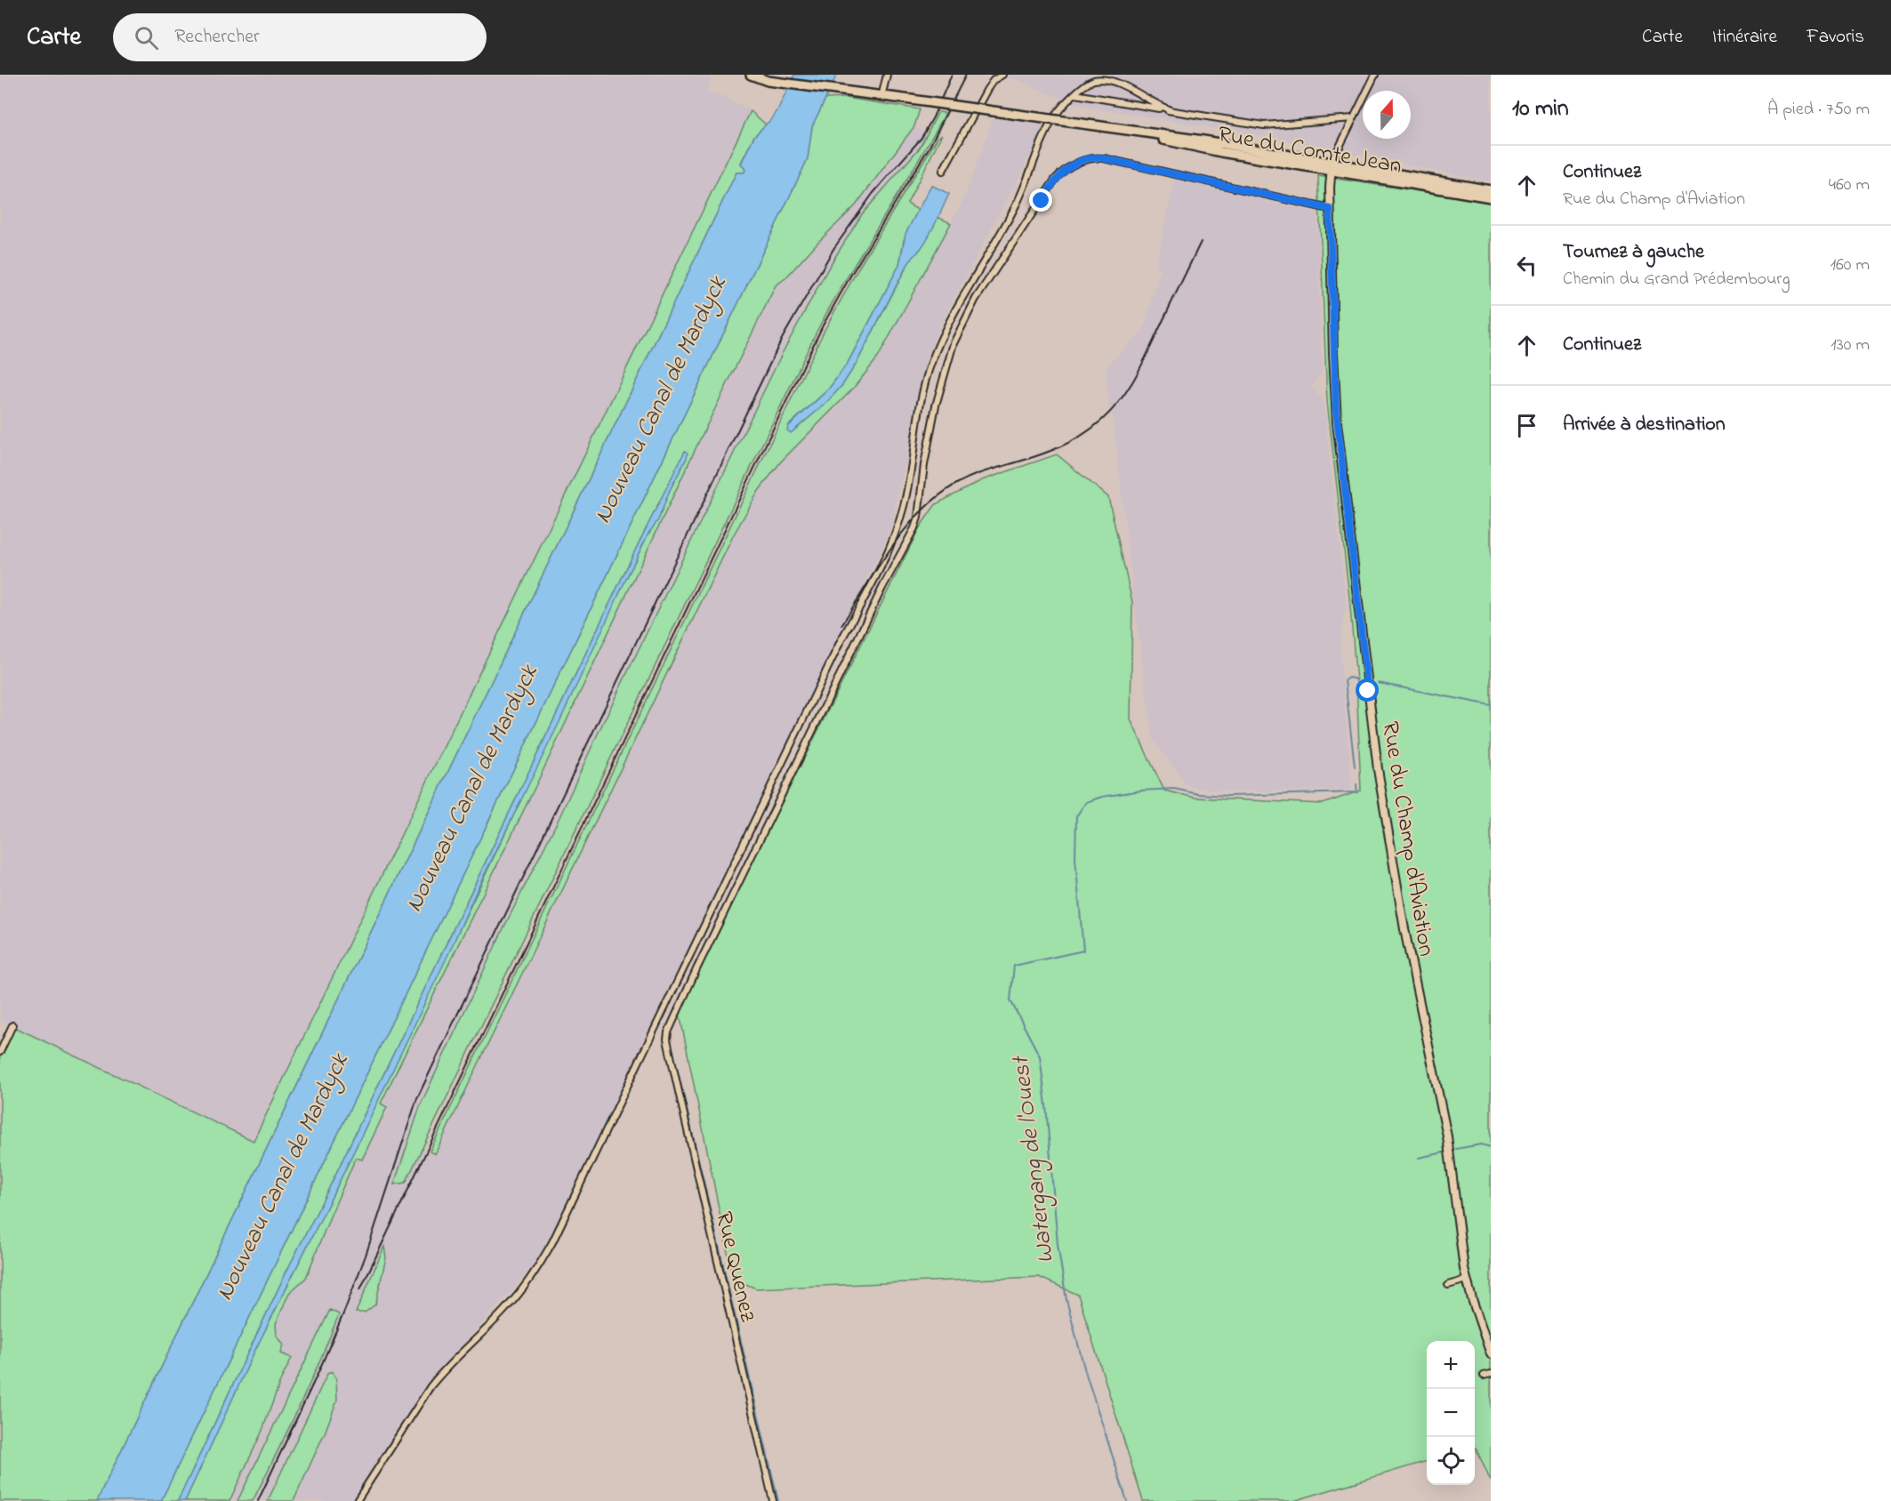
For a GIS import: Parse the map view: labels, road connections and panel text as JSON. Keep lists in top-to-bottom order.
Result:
{
  "streets": {
    "main road": ["Rue du Comte Jean"],
    "street": ["Rue du Champ d'Aviation", "Rue Quenez"]
  },
  "crossings": [
    ["Rue du Comte Jean", "Rue du Champ d'Aviation"],
    ["Rue du Champ d'Aviation", "Rue Quenez"]
  ],
  "water": ["Nouveau Canal de Mardyck", "Watergang de l'Ouest"],
  "north": "top",
  "page": {
    "header": "Carte",
    "search": "Rechercher",
    "nav": ["Carte", "Itinéraire", "Favoris"],
    "heading": ["10 min", "À pied · 750 m"],
    "list": [
      ["Continuez", "Rue du Champ d'Aviation", "460 m"],
      ["Tournez à gauche", "Chemin du Grand Prédembourg", "160 m"],
      ["Continuez", "130 m"],
      "Arrivée à destination"
    ],
    "map_buttons": ["+", "−"]
  }
}
